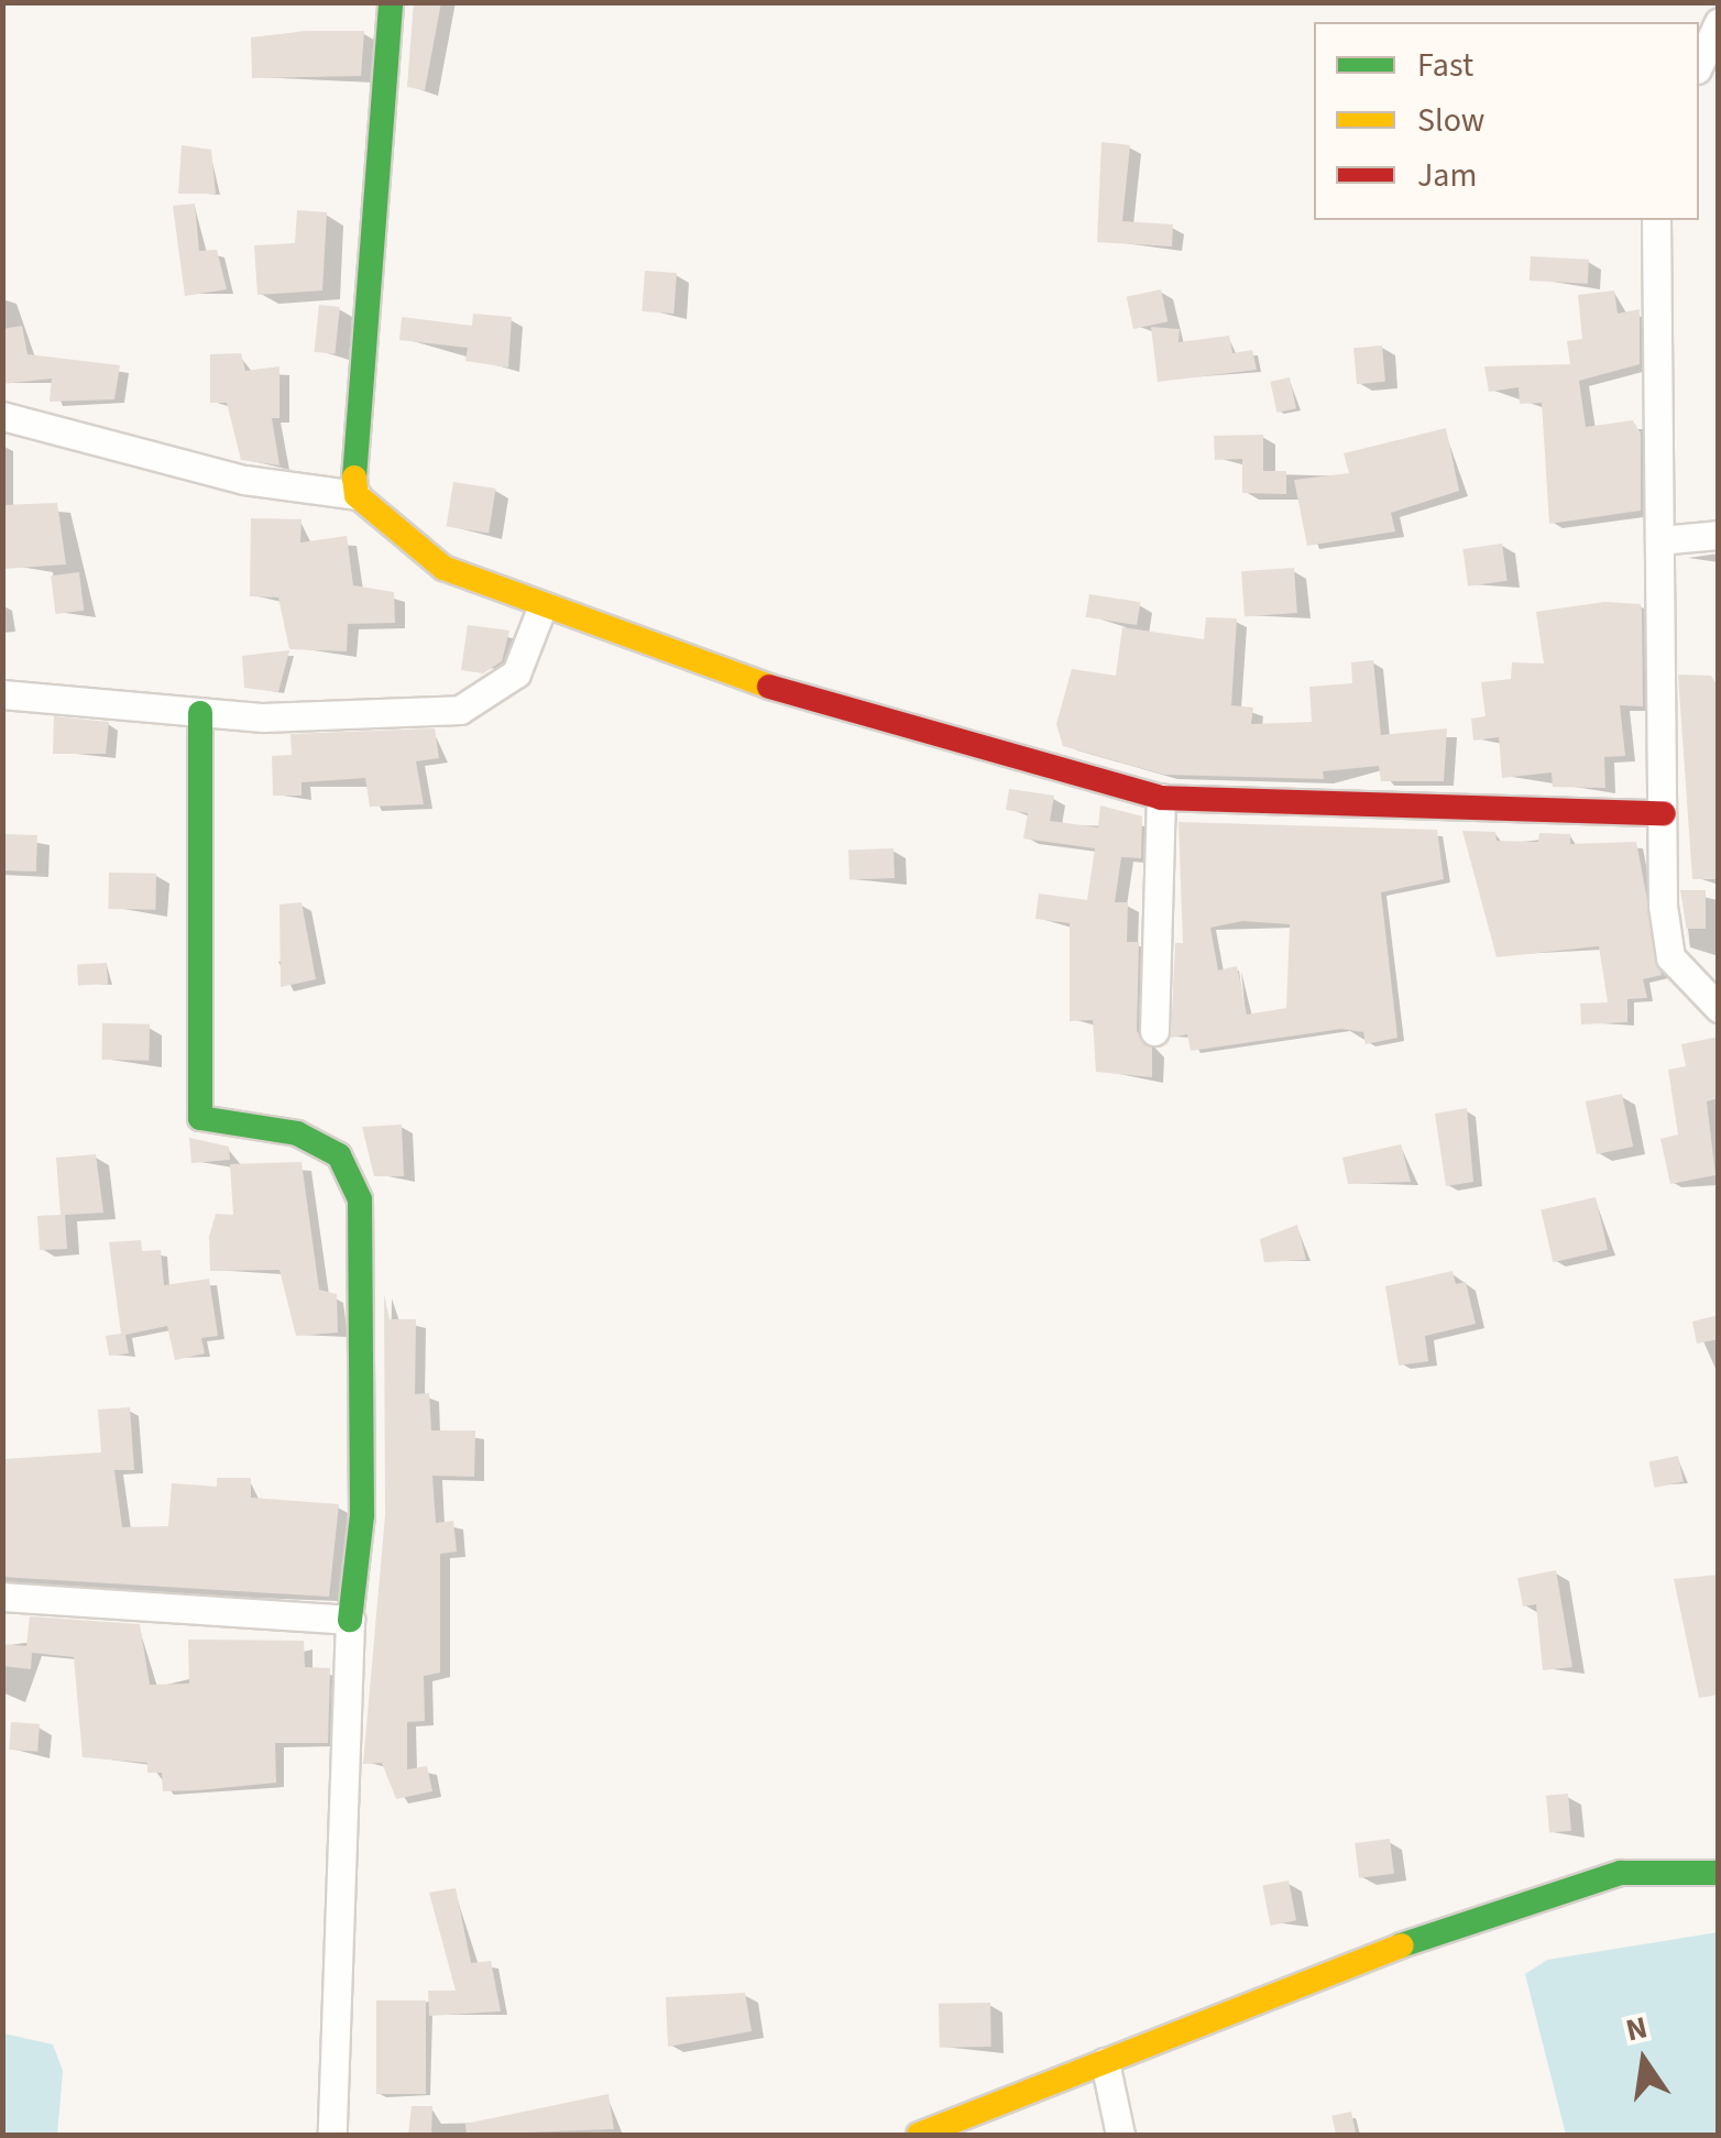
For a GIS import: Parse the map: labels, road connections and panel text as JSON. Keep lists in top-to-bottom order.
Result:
{
  "legend": ["Fast", "Slow", "Jam"],
  "north": "top"
}
